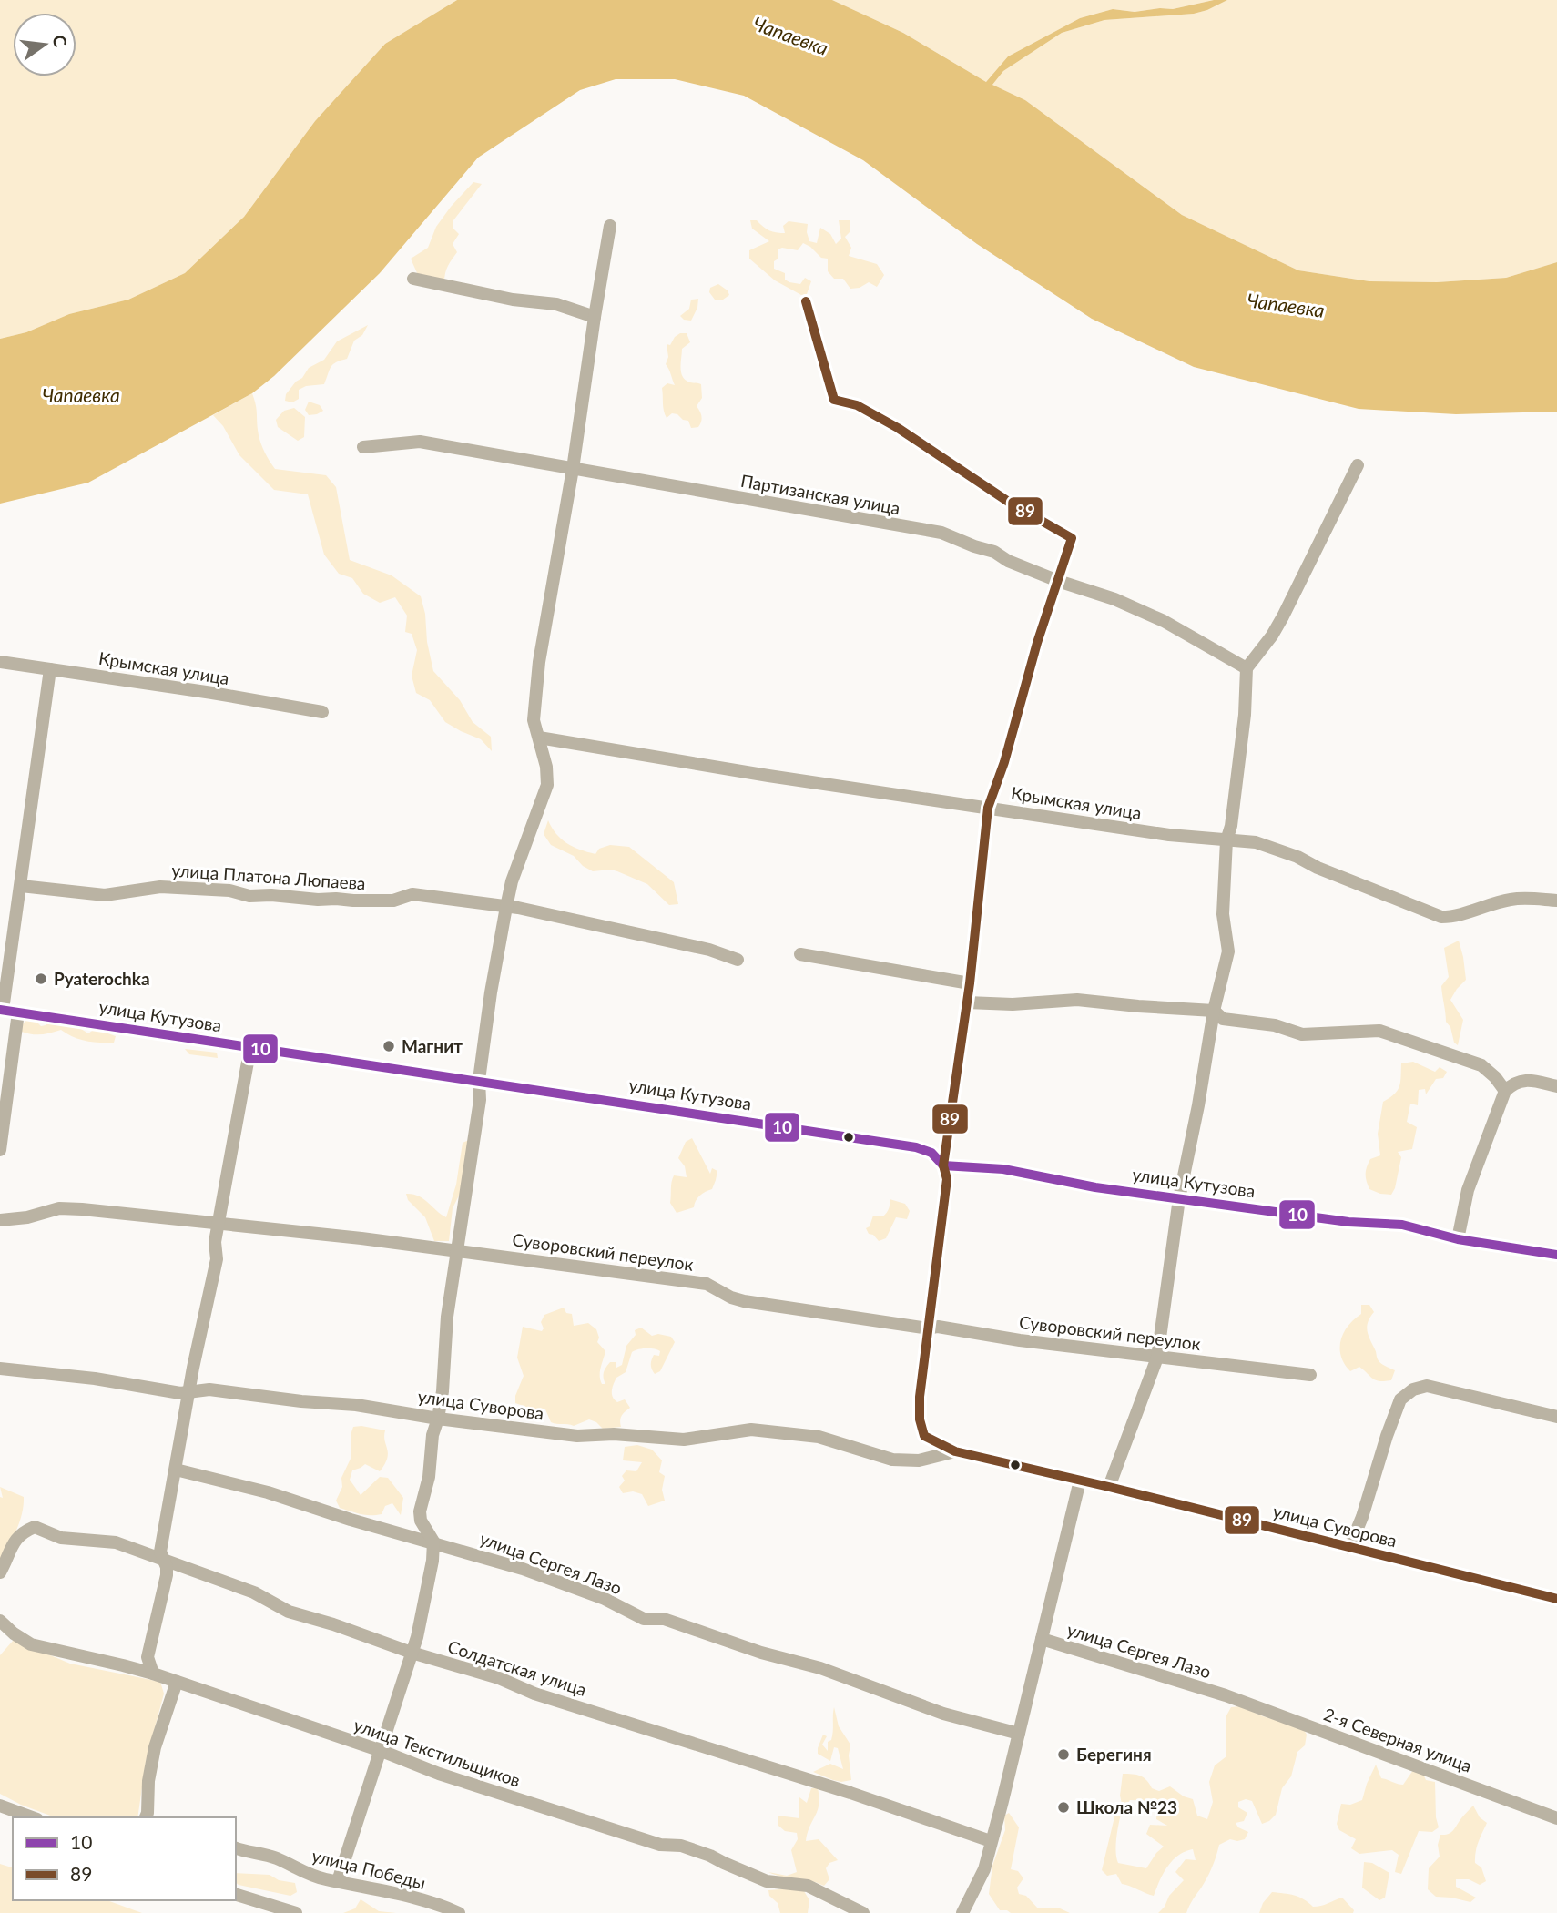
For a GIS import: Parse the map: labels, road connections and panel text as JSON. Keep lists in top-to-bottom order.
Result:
{
  "streets": {
    "street": [
      "Партизанская улица",
      "Крымская улица",
      "улица Платона Люпаева",
      "улица Кутузова",
      "Суворовский переулок",
      "улица Суворова",
      "улица Сергея Лазо",
      "Солдатская улица",
      "2-я Северная улица",
      "улица Текстильщиков",
      "улица Победы"
    ]
  },
  "crossings": [
    ["Суворовский переулок", "улица Суворова"],
    ["улица Сергея Лазо", "2-я Северная улица"]
  ],
  "water": ["Чапаевка"],
  "places": [
    "Pyaterochka",
    "Магнит",
    "Берегиня",
    "Школа №23"
  ],
  "lines": ["transit line 89", "transit line 10"],
  "legend": ["10", "89"],
  "north": "right"
}
